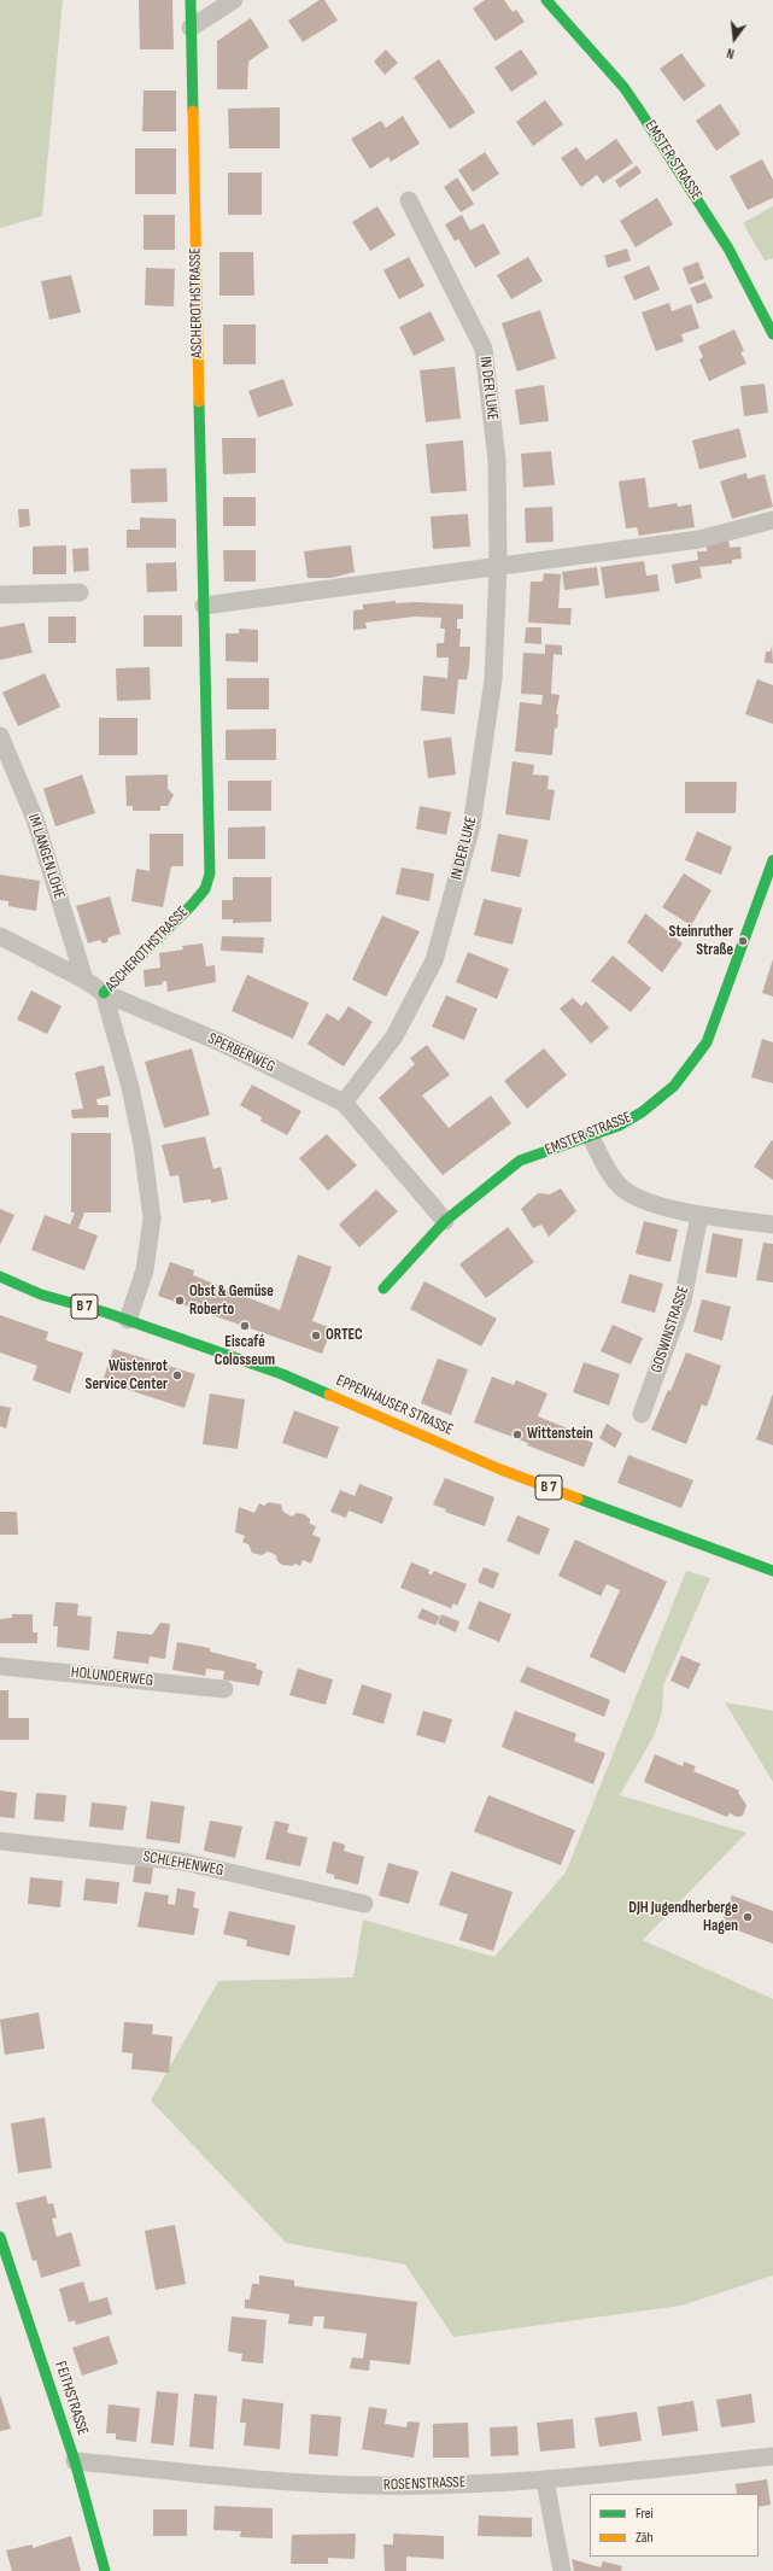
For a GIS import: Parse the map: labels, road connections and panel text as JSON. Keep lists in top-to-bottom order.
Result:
{
  "streets": {
    "street": [
      "EMSTER STRASSE",
      "ASCHEROTHSTRASSE",
      "IN DER LUKE",
      "IM LANGEN LOHE",
      "SPERBERWEG",
      "B 7",
      "GOSWINSTRASSE",
      "EPPENHAUSER STRASSE",
      "HOLUNDERWEG",
      "SCHLEHENWEG",
      "FEITHSTRASSE",
      "ROSENSTRASSE"
    ]
  },
  "crossings": [
    ["EMSTER STRASSE", "SPERBERWEG"],
    ["ASCHEROTHSTRASSE", "SPERBERWEG"],
    ["ASCHEROTHSTRASSE", "EPPENHAUSER STRASSE"],
    ["IN DER LUKE", "SPERBERWEG"],
    ["IM LANGEN LOHE", "SPERBERWEG"],
    ["FEITHSTRASSE", "ROSENSTRASSE"]
  ],
  "places": [
    "Steinruther Straße",
    "Obst & Gemüse Roberto",
    "Eiscafé Colosseum",
    "ORTEC",
    "Wüstenrot Service Center",
    "Wittenstein",
    "DJH Jugendherberge Hagen"
  ],
  "legend": ["Frei", "Zäh"],
  "north": "bottom"
}
